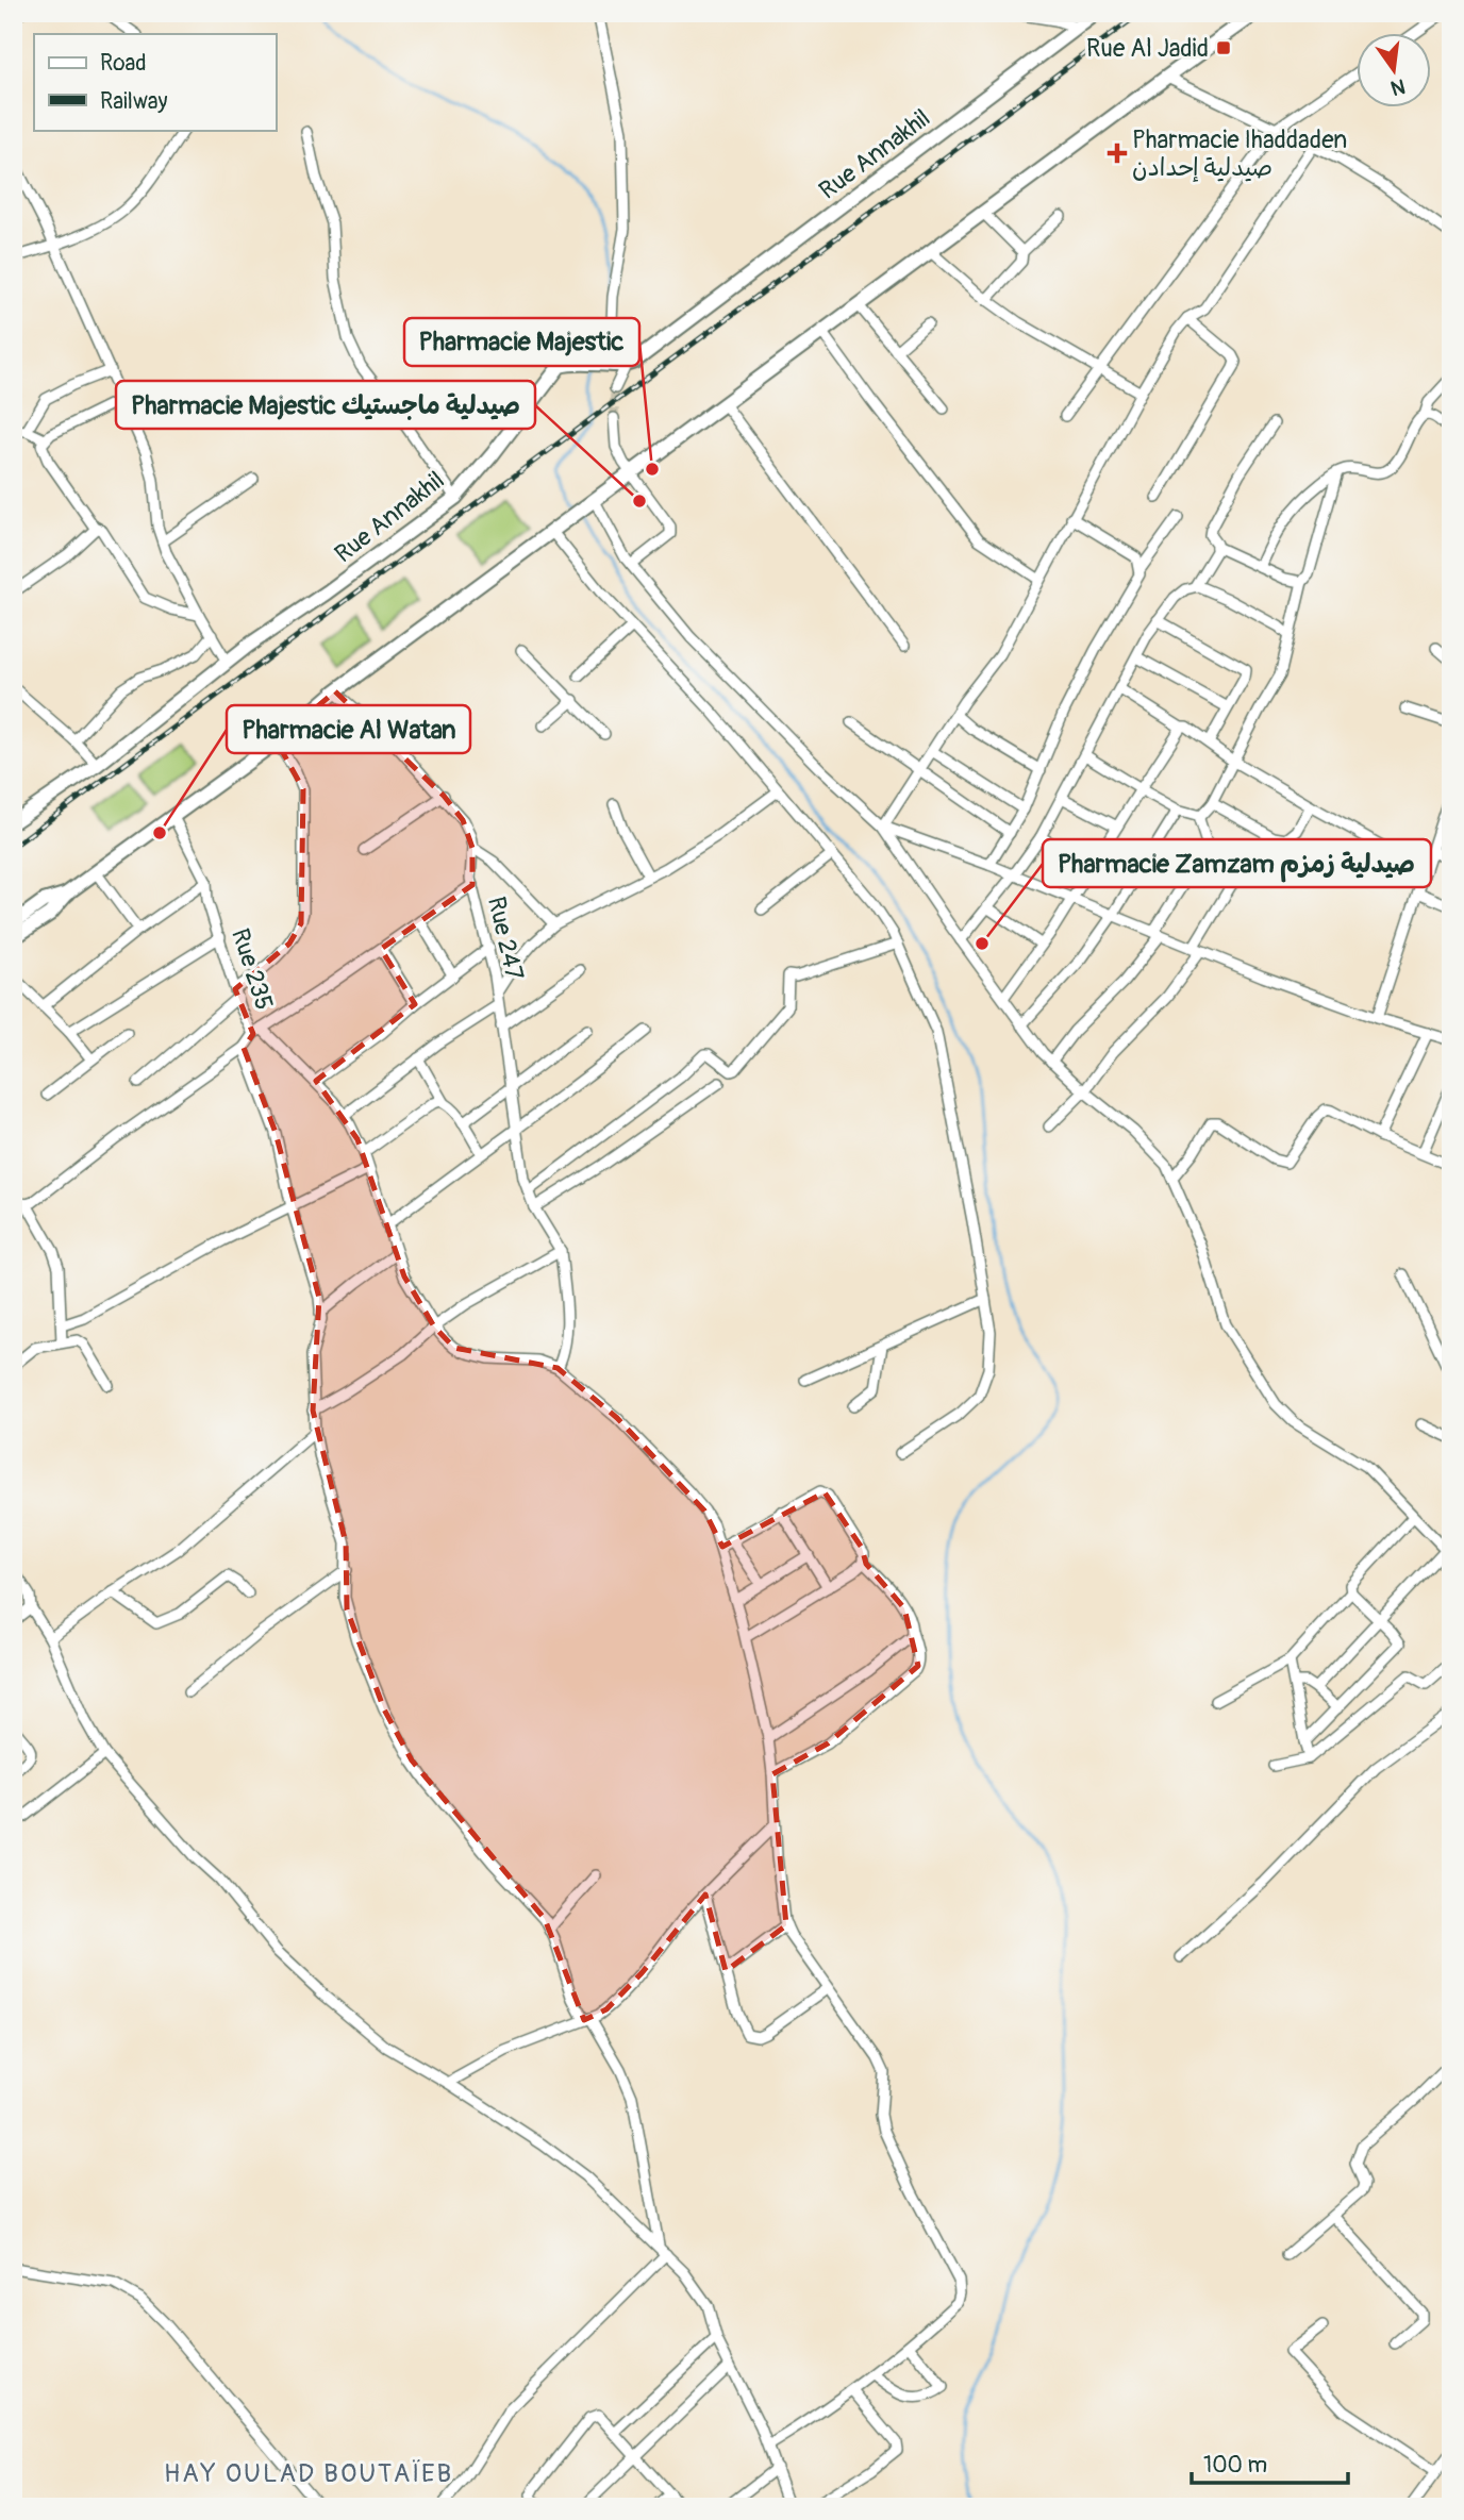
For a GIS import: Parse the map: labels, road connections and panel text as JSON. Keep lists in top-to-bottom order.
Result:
{
  "streets": {
    "main road": ["Rue Annakhil"],
    "street": ["Rue 247", "Rue 235"]
  },
  "districts": ["HAY OULAD BOUTAÏEB"],
  "places": {
    "transit": ["Rue Al Jadid"],
    "health": ["Pharmacie Ihaddaden صيدلية إحدادن"],
    "other": [
      "Pharmacie Majestic",
      "Pharmacie Majestic صيدلية ماجستيك",
      "Pharmacie Al Watan",
      "Pharmacie Zamzam صيدلية زمزم"
    ]
  },
  "legend": ["Road", "Railway"],
  "scale_bar": "100 m",
  "north": "bottom"
}
